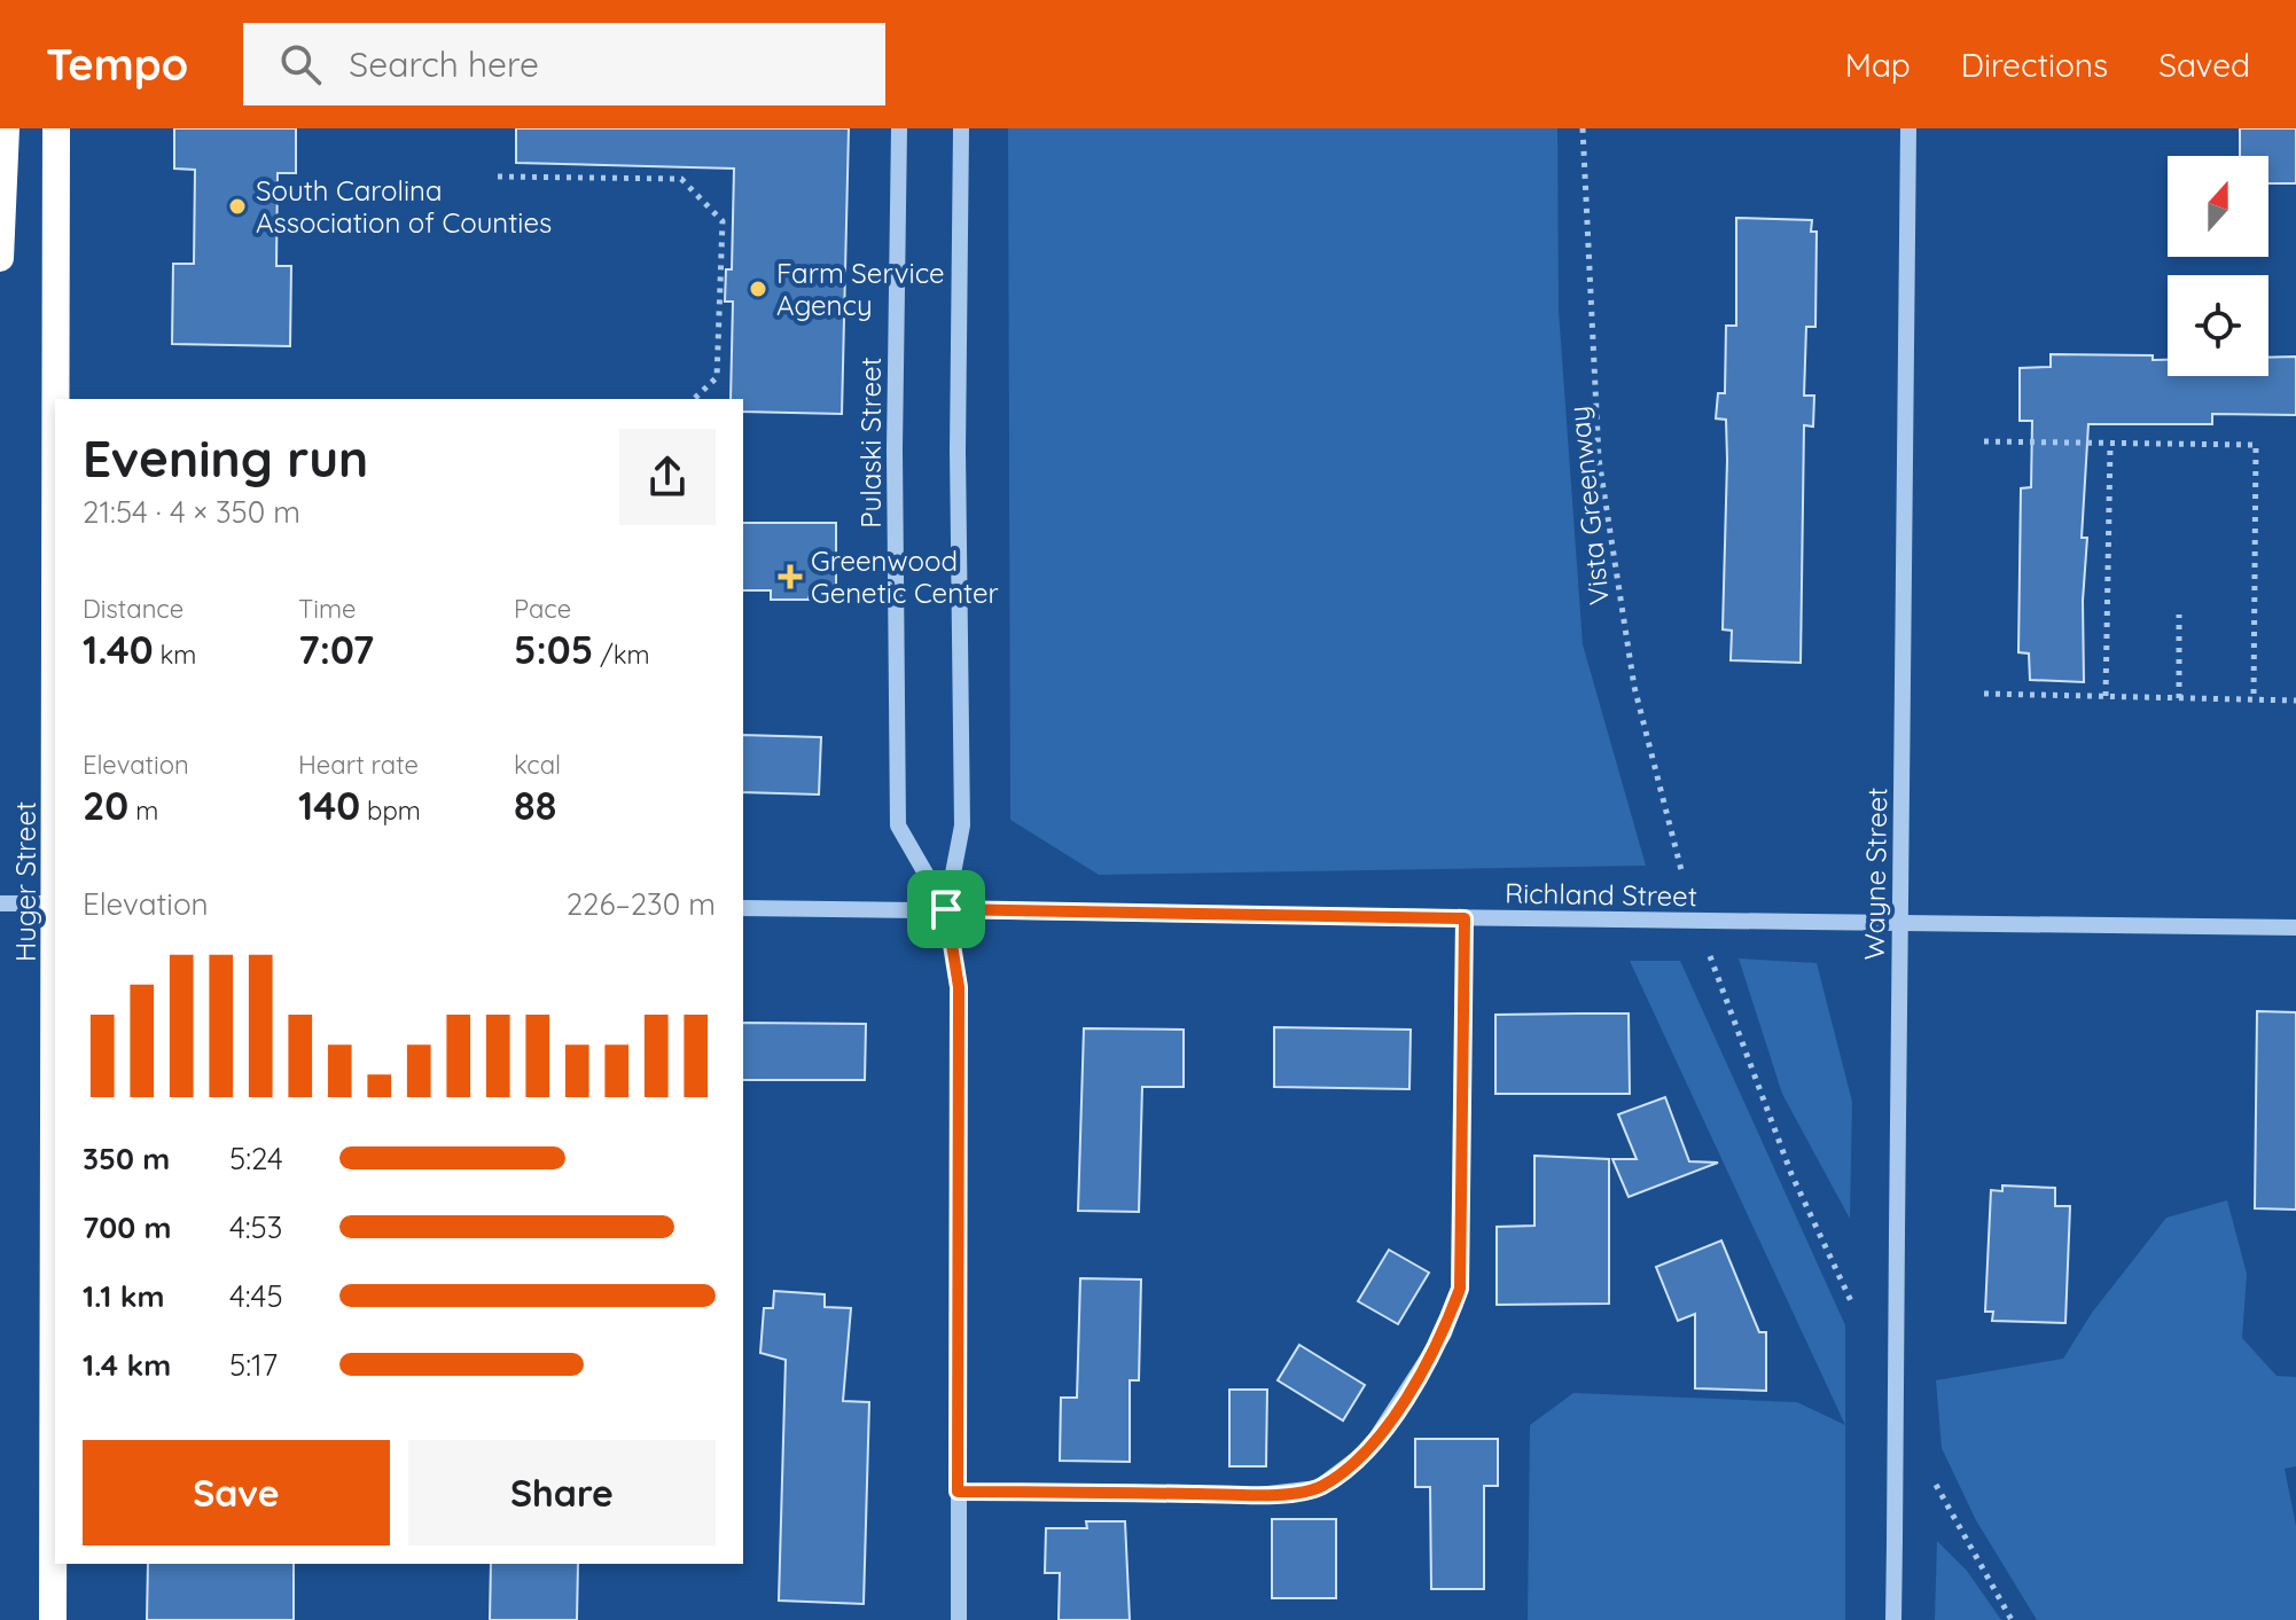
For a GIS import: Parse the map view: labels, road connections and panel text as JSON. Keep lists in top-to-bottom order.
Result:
{
  "streets": {
    "highway": ["Huger Street"],
    "street": ["Pulaski Street", "Wayne Street", "Richland Street"],
    "path": ["Vista Greenway"]
  },
  "crossings": [
    ["Pulaski Street", "Richland Street"],
    ["Wayne Street", "Richland Street"]
  ],
  "places": {
    "other": ["South Carolina Association of Counties", "Farm Service Agency"],
    "health": ["Greenwood Genetic Center"]
  },
  "north": "top",
  "page": {
    "header": "Tempo",
    "search": "Search here",
    "nav": ["Map", "Directions", "Saved"],
    "heading": ["Evening run", "21:54 · 4 × 350 m"],
    "stats": [
      ["Distance", "1.40 km"],
      ["Time", "7:07"],
      ["Pace", "5:05 /km"],
      ["Elevation", "20 m"],
      ["Heart rate", "140 bpm"],
      ["kcal", "88"]
    ],
    "chart": ["Elevation", "226–230 m"],
    "list": [
      {
        "name": "350 m",
        "note": "5:24"
      },
      {
        "name": "700 m",
        "note": "4:53"
      },
      {
        "name": "1.1 km",
        "note": "4:45"
      },
      {
        "name": "1.4 km",
        "note": "5:17"
      }
    ],
    "buttons": ["Save", "Share"]
  }
}
